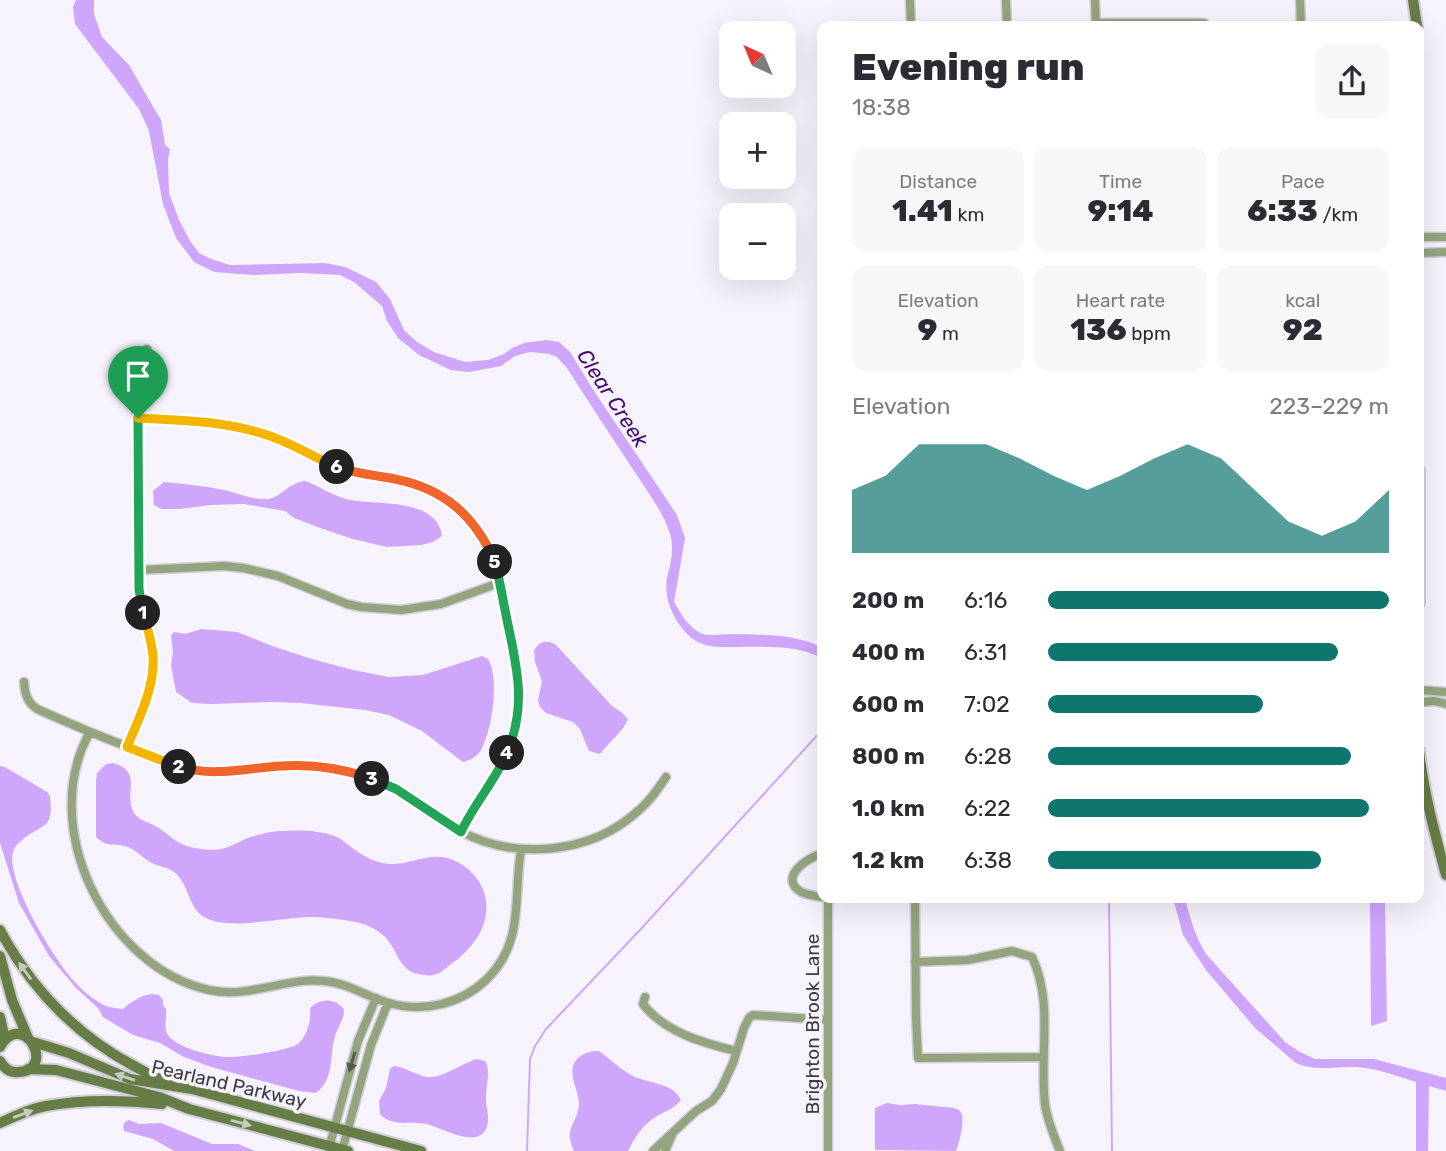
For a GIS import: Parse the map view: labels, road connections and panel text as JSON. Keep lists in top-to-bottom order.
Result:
{
  "streets": {
    "main road": ["Pearland Parkway"],
    "street": ["Brighton Brook Lane"]
  },
  "water": ["Clear Creek"],
  "north": "top left",
  "page": {
    "map_buttons": ["+", "−"],
    "heading": ["Evening run", "18:38"],
    "stats": [
      ["Distance", "1.41 km"],
      ["Time", "9:14"],
      ["Pace", "6:33 /km"],
      ["Elevation", "9 m"],
      ["Heart rate", "136 bpm"],
      ["kcal", "92"]
    ],
    "chart": ["Elevation", "223–229 m"],
    "pins": [
      "6",
      "5",
      "1",
      "4",
      "2",
      "3"
    ],
    "list": [
      {
        "name": "200 m",
        "note": "6:16"
      },
      {
        "name": "400 m",
        "note": "6:31"
      },
      {
        "name": "600 m",
        "note": "7:02"
      },
      {
        "name": "800 m",
        "note": "6:28"
      },
      {
        "name": "1.0 km",
        "note": "6:22"
      },
      {
        "name": "1.2 km",
        "note": "6:38"
      }
    ]
  }
}
